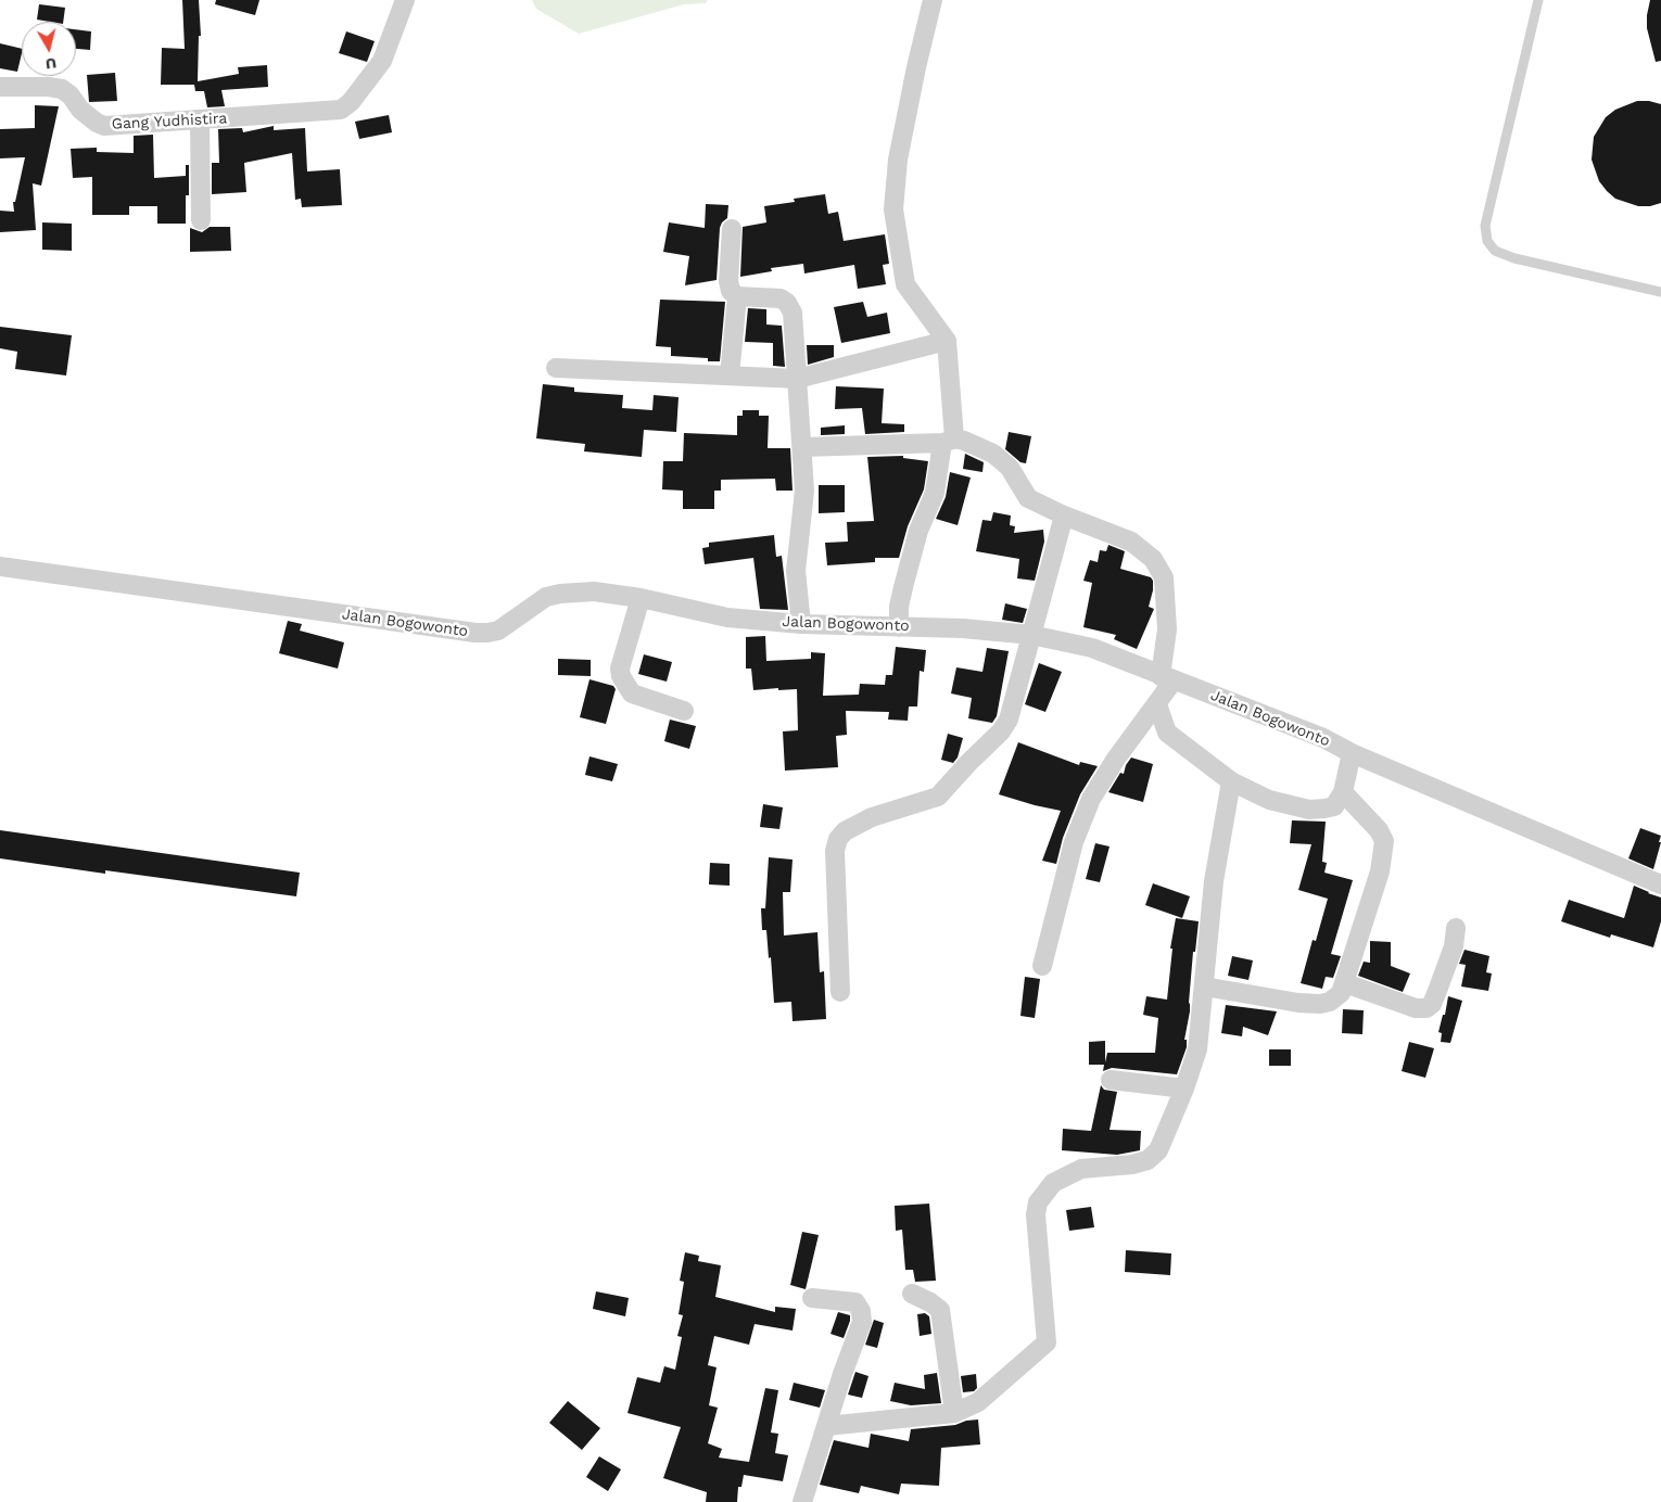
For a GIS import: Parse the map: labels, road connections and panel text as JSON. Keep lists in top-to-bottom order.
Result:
{
  "streets": {
    "street": ["Gang Yudhistira", "Jalan Bogowonto"]
  },
  "north": "bottom"
}
